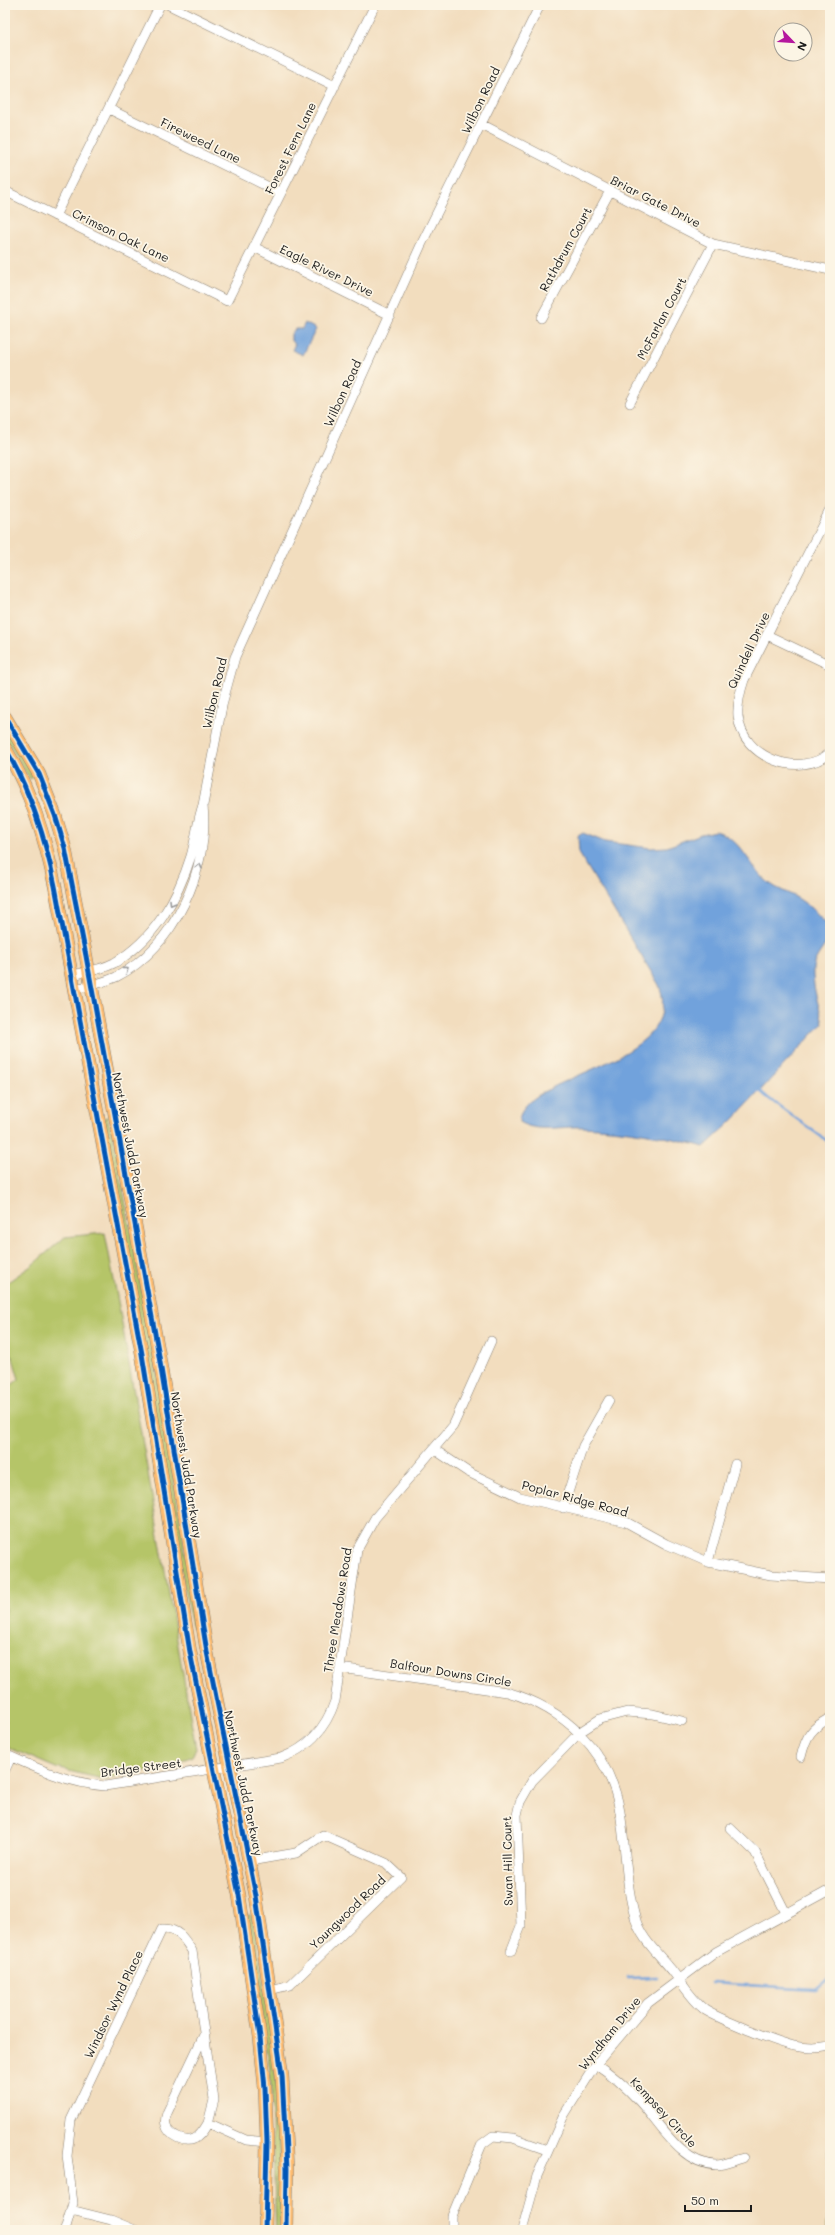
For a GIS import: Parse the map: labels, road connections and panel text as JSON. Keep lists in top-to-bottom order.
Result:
{
  "streets": {
    "highway": ["Northwest Judd Parkway"],
    "street": [
      "Wilbon Road",
      "Fireweed Lane",
      "Forest Fern Lane",
      "Briar Gate Drive",
      "Crimson Oak Lane",
      "Rathdrum Court",
      "Eagle River Drive",
      "McFarlan Court",
      "Quindell Drive",
      "Poplar Ridge Road",
      "Three Meadows Road",
      "Balfour Downs Circle",
      "Bridge Street",
      "Swan Hill Court",
      "Youngwood Road",
      "Windsor Wynd Place",
      "Wyndham Drive",
      "Kempsey Circle"
    ]
  },
  "crossings": [
    ["Wilbon Road", "Briar Gate Drive"],
    ["Wilbon Road", "Eagle River Drive"],
    ["Wilbon Road", "Northwest Judd Parkway"],
    ["Fireweed Lane", "Forest Fern Lane"],
    ["Forest Fern Lane", "Crimson Oak Lane"],
    ["Forest Fern Lane", "Eagle River Drive"],
    ["Briar Gate Drive", "Rathdrum Court"],
    ["Briar Gate Drive", "McFarlan Court"],
    ["Northwest Judd Parkway", "Three Meadows Road"],
    ["Northwest Judd Parkway", "Youngwood Road"],
    ["Poplar Ridge Road", "Three Meadows Road"],
    ["Three Meadows Road", "Balfour Downs Circle"],
    ["Three Meadows Road", "Bridge Street"],
    ["Balfour Downs Circle", "Swan Hill Court"],
    ["Balfour Downs Circle", "Wyndham Drive"],
    ["Wyndham Drive", "Kempsey Circle"]
  ],
  "scale_bar": "50 m",
  "north": "bottom right"
}
